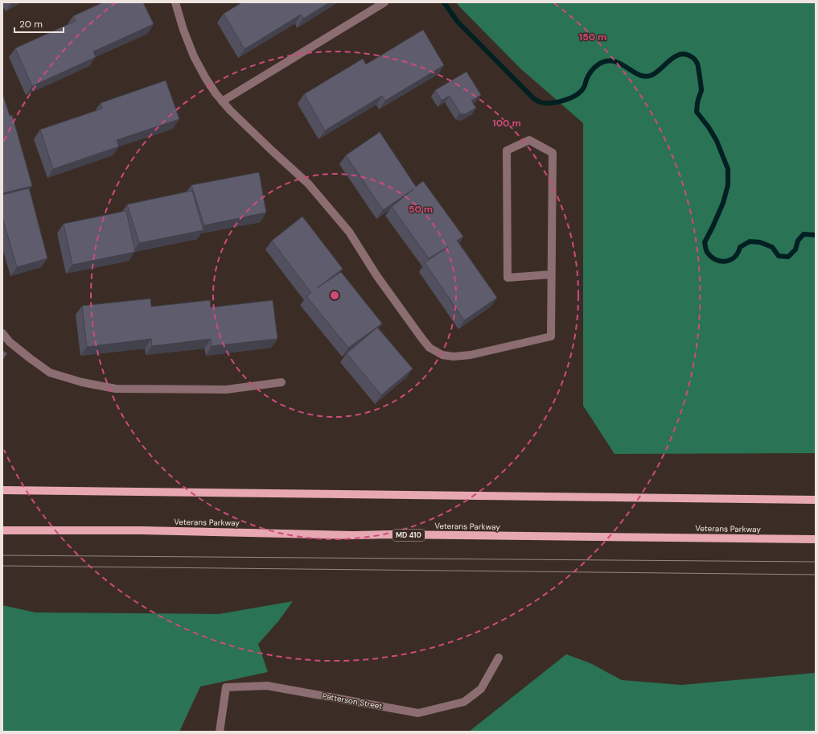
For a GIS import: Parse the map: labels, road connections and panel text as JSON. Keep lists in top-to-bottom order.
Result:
{
  "streets": {
    "main road": ["Veterans Parkway", "MD 410"],
    "street": ["Patterson Street"]
  },
  "scale_bar": "20 m",
  "rings": ["150 m", "100 m", "50 m"]
}
